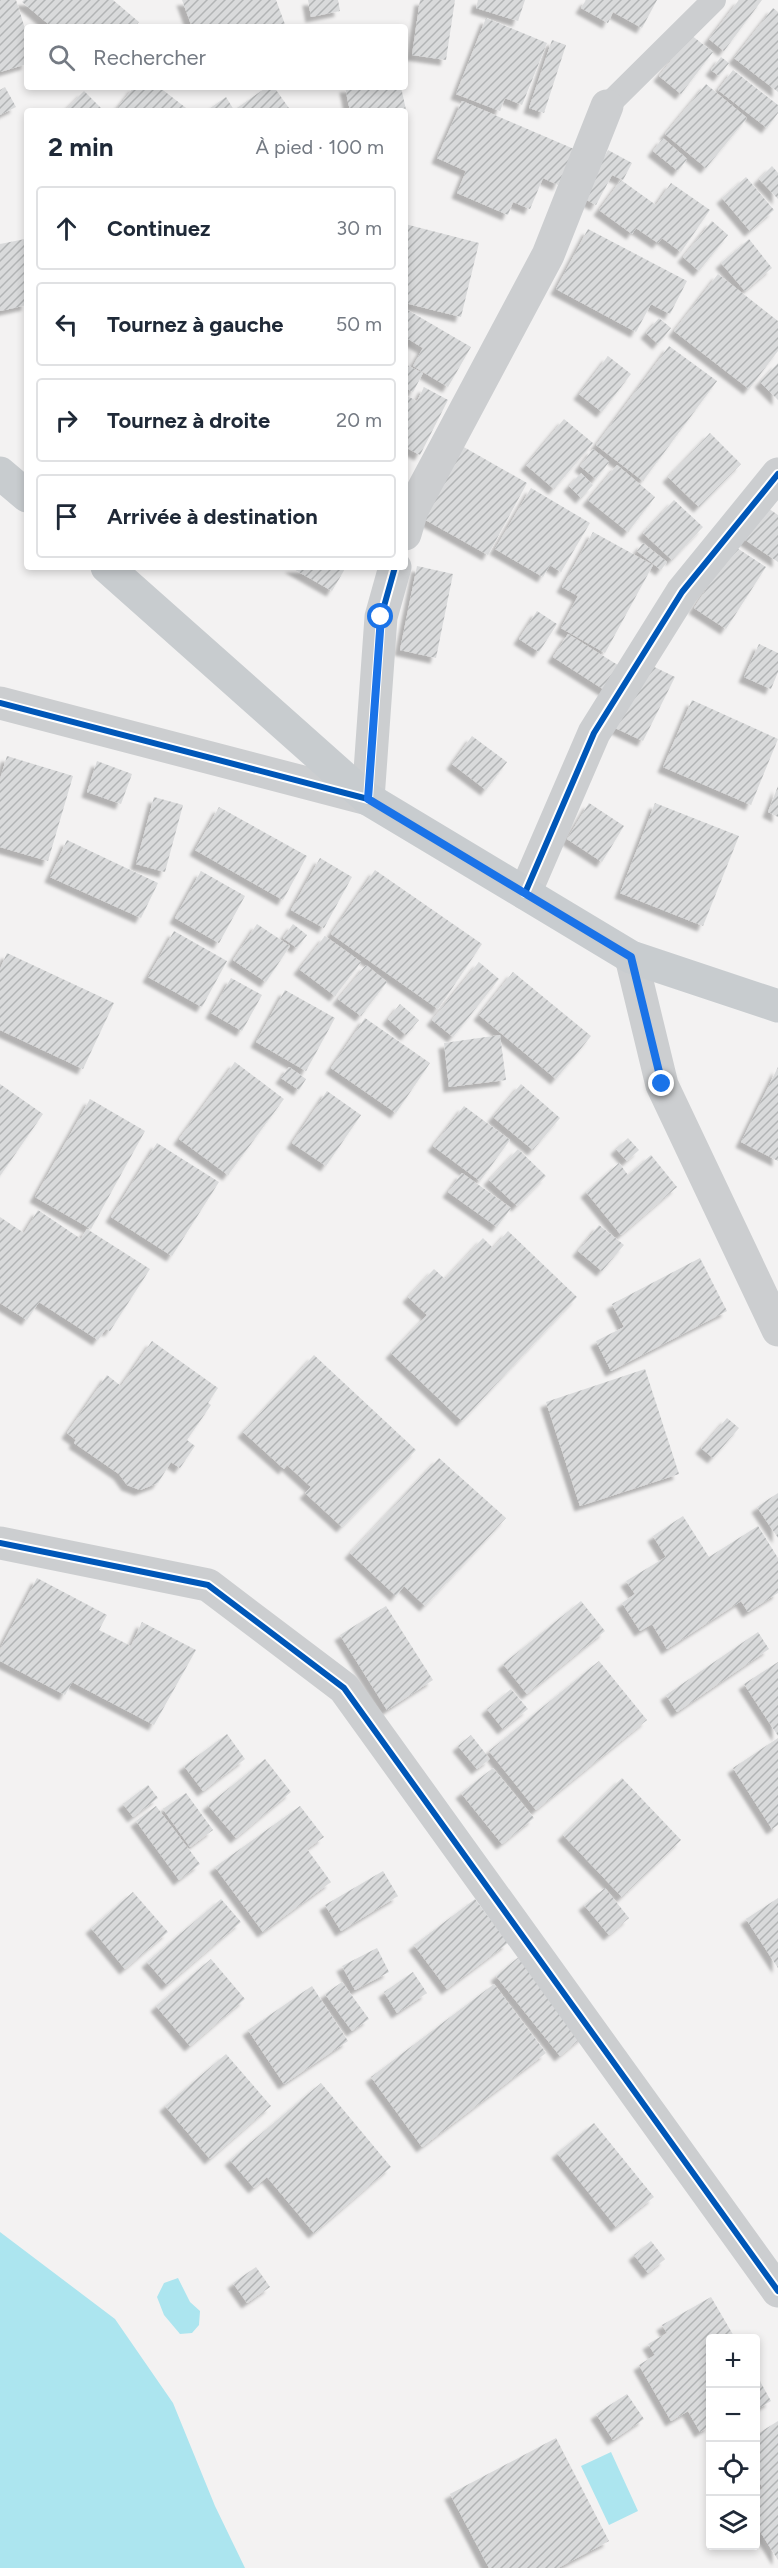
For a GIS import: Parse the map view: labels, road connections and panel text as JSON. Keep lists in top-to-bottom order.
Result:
{
  "page": {
    "search": "Rechercher",
    "heading": ["2 min", "À pied · 100 m"],
    "list": [
      ["Continuez", "30 m"],
      ["Tournez à gauche", "50 m"],
      ["Tournez à droite", "20 m"],
      "Arrivée à destination"
    ],
    "map_buttons": ["+", "−"]
  }
}
